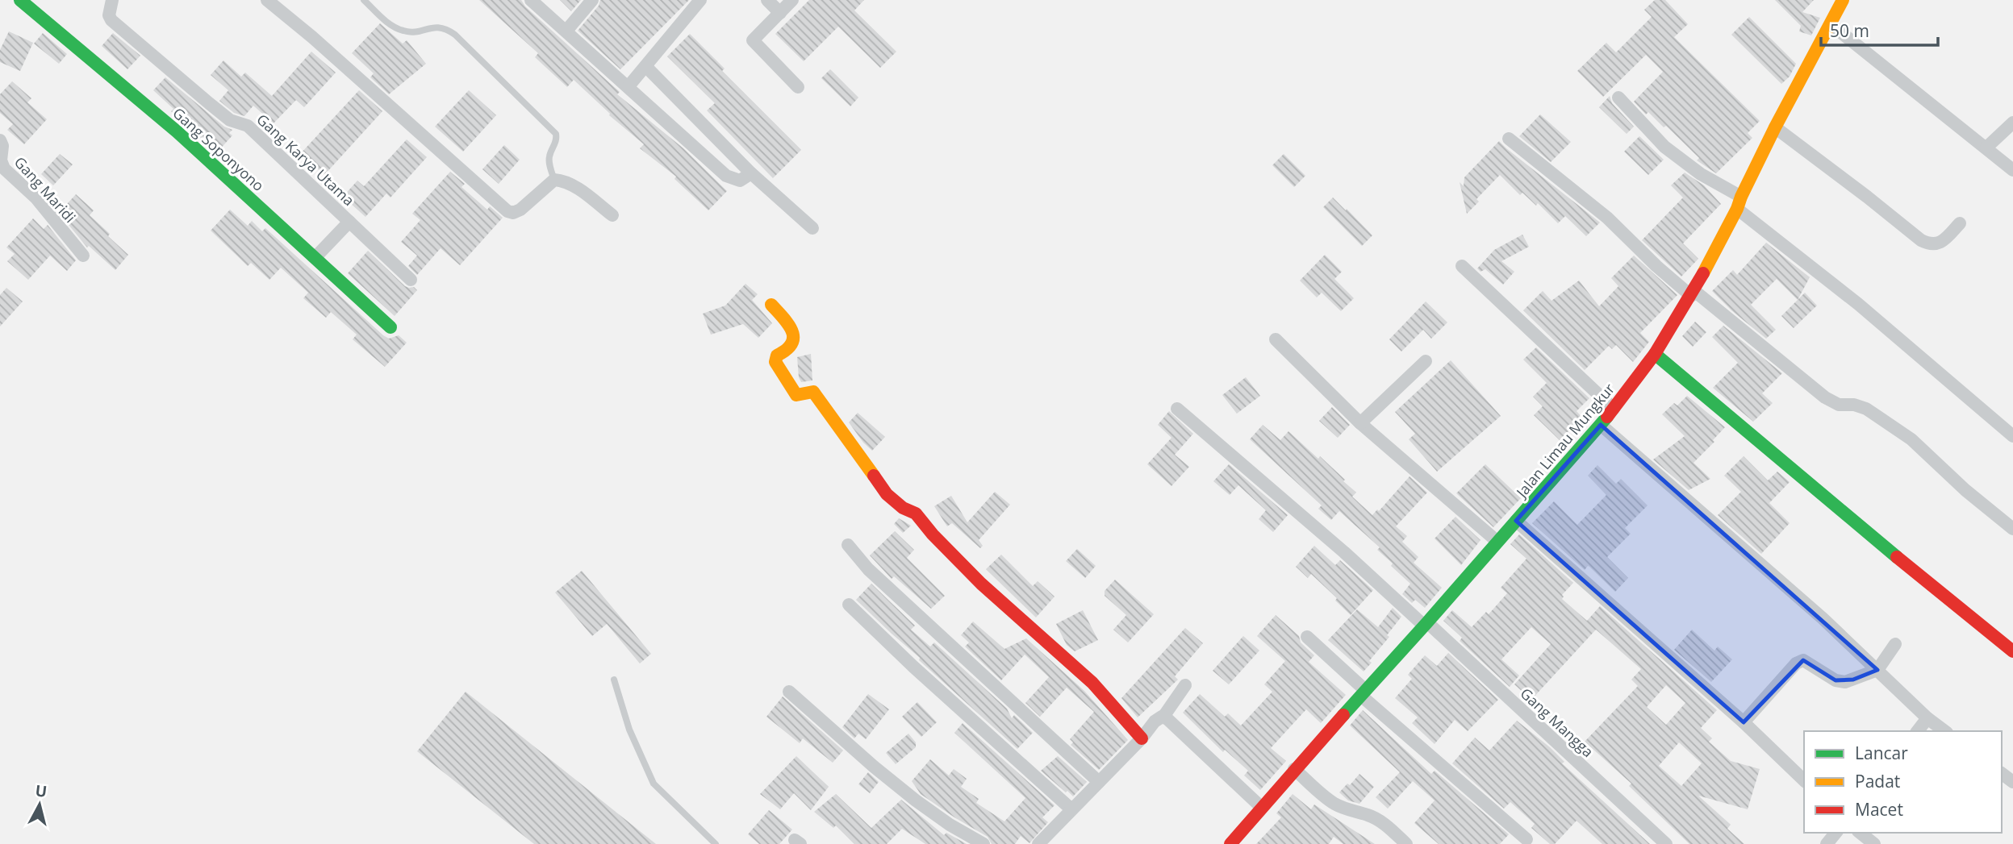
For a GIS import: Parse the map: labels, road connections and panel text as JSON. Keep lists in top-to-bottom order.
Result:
{
  "streets": {
    "street": [
      "Gang Soponyono",
      "Gang Karya Utama",
      "Gang Maridi",
      "Jalan Limau Mungkur",
      "Gang Mangga"
    ]
  },
  "crossings": [
    ["Jalan Limau Mungkur", "Gang Mangga"]
  ],
  "legend": ["Lancar", "Padat", "Macet"],
  "scale_bar": "50 m",
  "north": "top"
}
